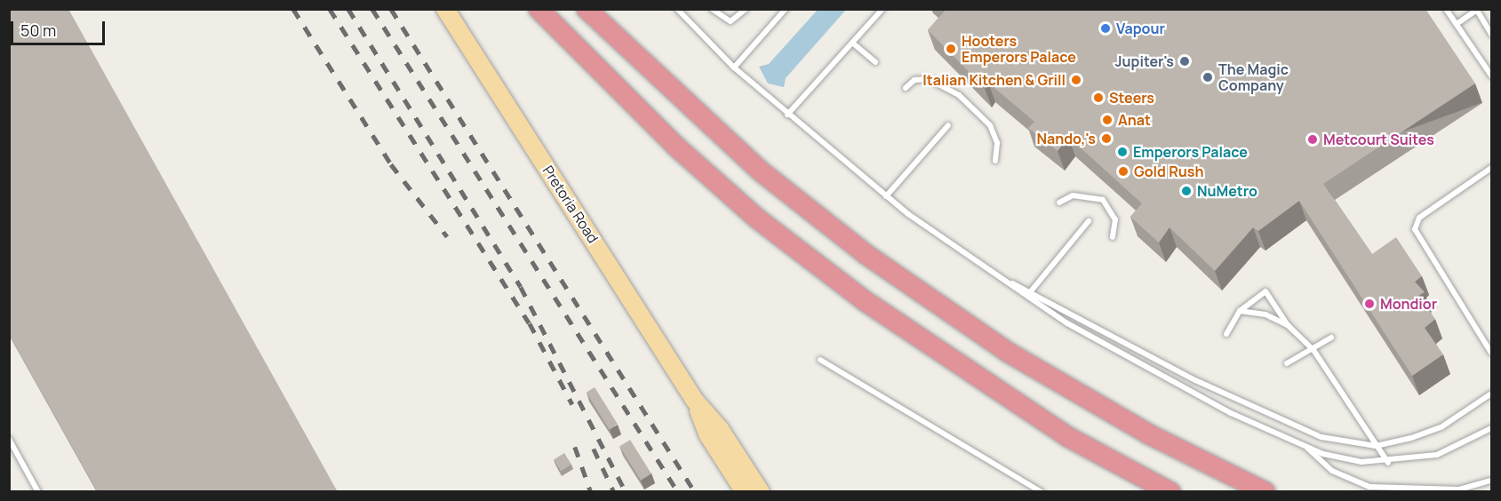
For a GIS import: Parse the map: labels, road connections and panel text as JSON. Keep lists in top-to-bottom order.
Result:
{
  "streets": {
    "main road": ["Pretoria Road"]
  },
  "places": [
    "Vapour",
    "Hooters Emperors Palace",
    "Jupiter's",
    "The Magic Company",
    "Italian Kitchen & Grill",
    "Steers",
    "Anat",
    "Nando,'s",
    "Metcourt Suites",
    "Emperors Palace",
    "Gold Rush",
    "NuMetro",
    "Mondior"
  ],
  "scale_bar": "50 m"
}
